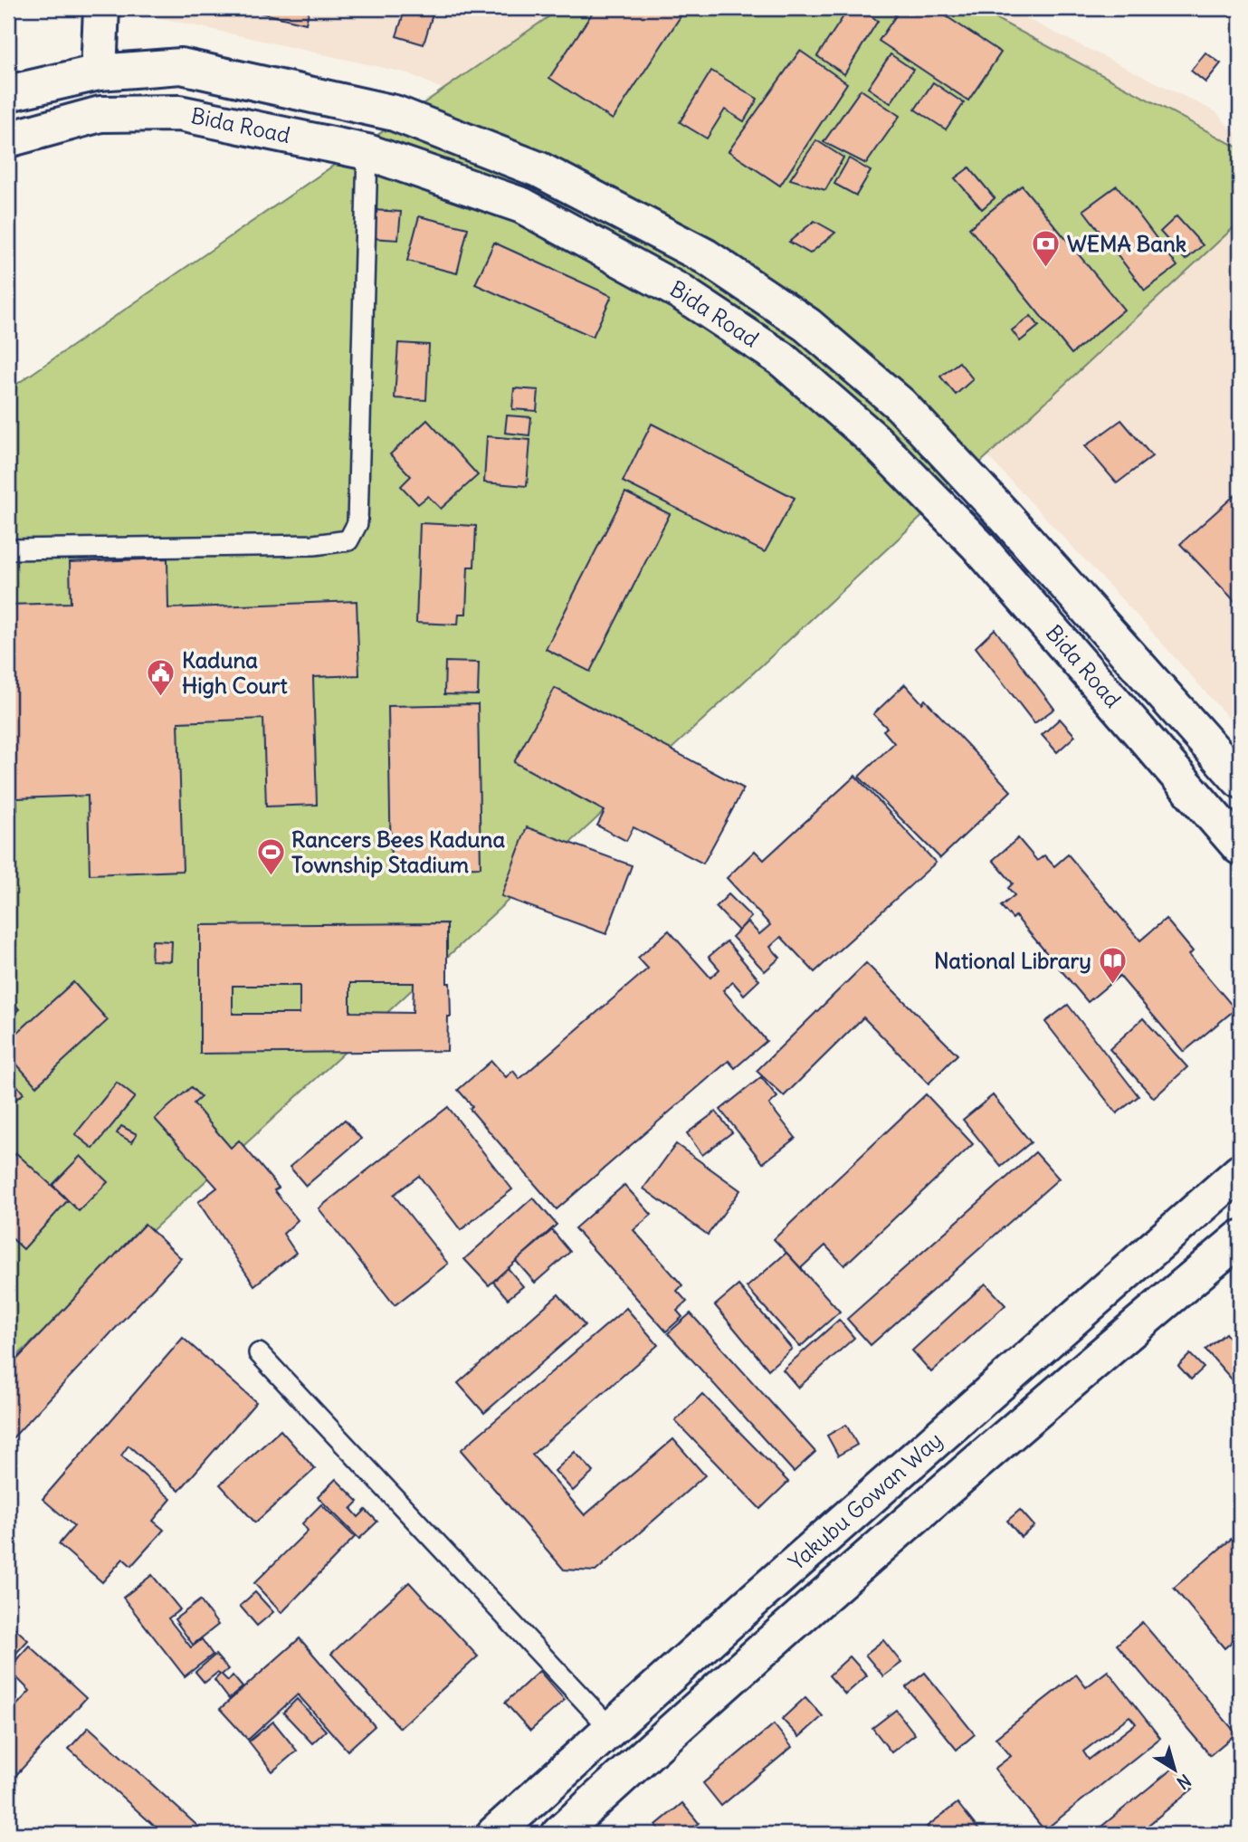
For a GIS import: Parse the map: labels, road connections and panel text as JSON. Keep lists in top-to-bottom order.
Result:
{
  "streets": {
    "street": ["Bida Road", "Yakubu Gowan Way"]
  },
  "places": {
    "bank": ["WEMA Bank"],
    "public building": ["Kaduna High Court"],
    "sports": ["Rancers Bees Kaduna Township Stadium"],
    "library": ["National Library"]
  },
  "north": "bottom right"
}
